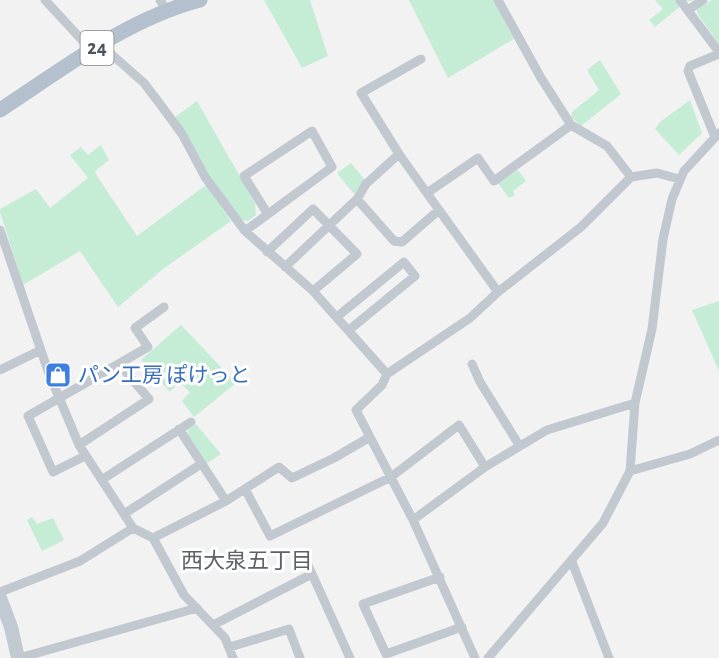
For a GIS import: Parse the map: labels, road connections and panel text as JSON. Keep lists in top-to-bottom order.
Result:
{
  "streets": {
    "main road": ["24"]
  },
  "districts": ["西大泉五丁目"],
  "places": {
    "shop": ["パン工房 ぽけっと"]
  }
}
